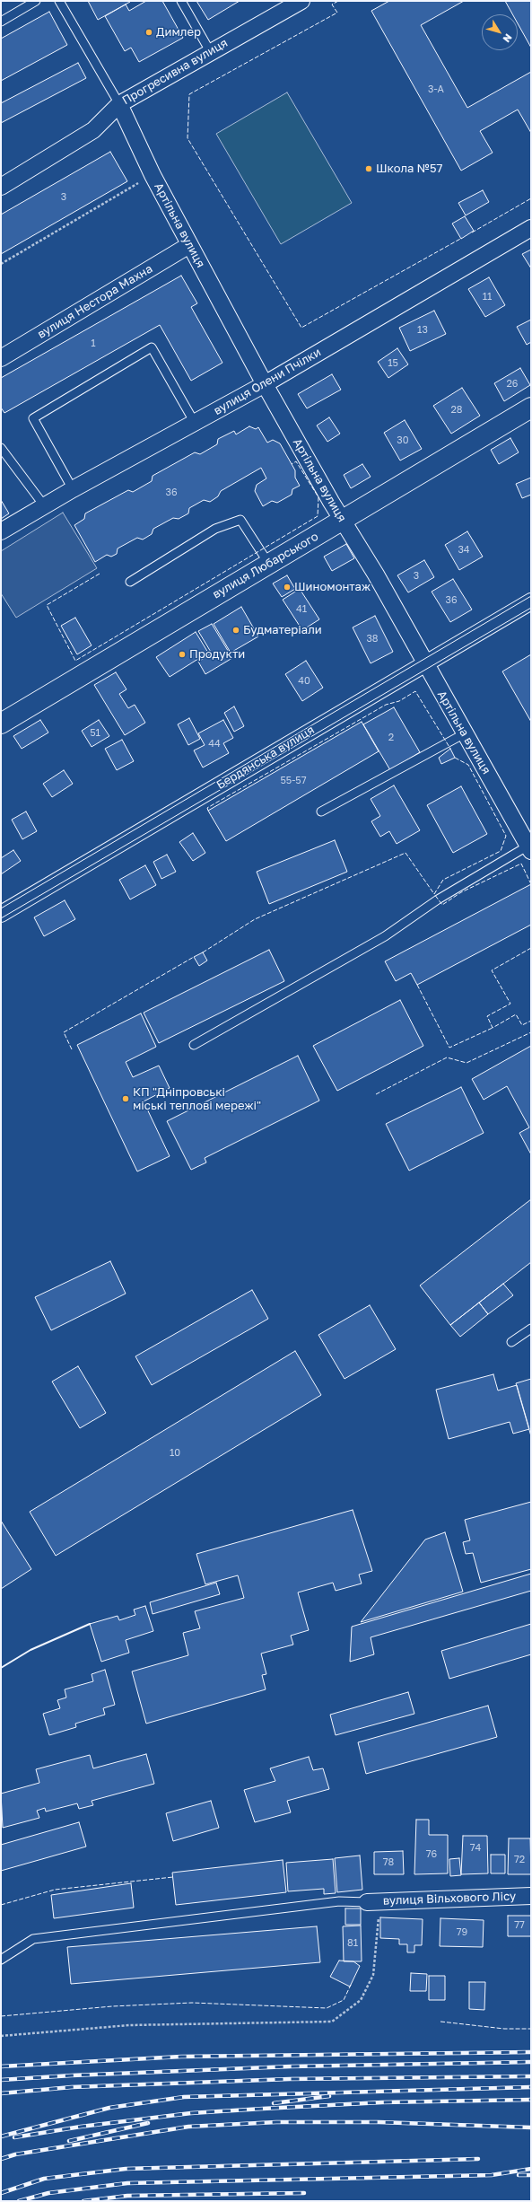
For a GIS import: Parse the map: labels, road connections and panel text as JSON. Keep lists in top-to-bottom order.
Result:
{
  "streets": {
    "main road": ["вулиця Любарського"],
    "street": [
      "Прогресивна вулиця",
      "Артільна вулиця",
      "вулиця Нестора Махна",
      "вулиця Олени Пчілки",
      "Бердянська вулиця",
      "вулиця Вільхового Лісу"
    ]
  },
  "crossings": [
    ["Прогресивна вулиця", "Артільна вулиця"],
    ["Артільна вулиця", "вулиця Нестора Махна"],
    ["Артільна вулиця", "вулиця Олени Пчілки"],
    ["Артільна вулиця", "вулиця Любарського"],
    ["Артільна вулиця", "Бердянська вулиця"]
  ],
  "places": [
    "Димлер",
    "Школа №57",
    "Шиномонтаж",
    "Будматеріали",
    "Продукти",
    "КП \"Дніпровські міські теплові мережі\""
  ],
  "house_numbers": [
    "3-А",
    "3",
    "11",
    "13",
    "1",
    "15",
    "26",
    "28",
    "30",
    "36",
    "34",
    "3",
    "36",
    "41",
    "38",
    "40",
    "51",
    "2",
    "44",
    "55-57",
    "10",
    "74",
    "76",
    "72",
    "78",
    "77",
    "79",
    "81"
  ],
  "north": "bottom right"
}
